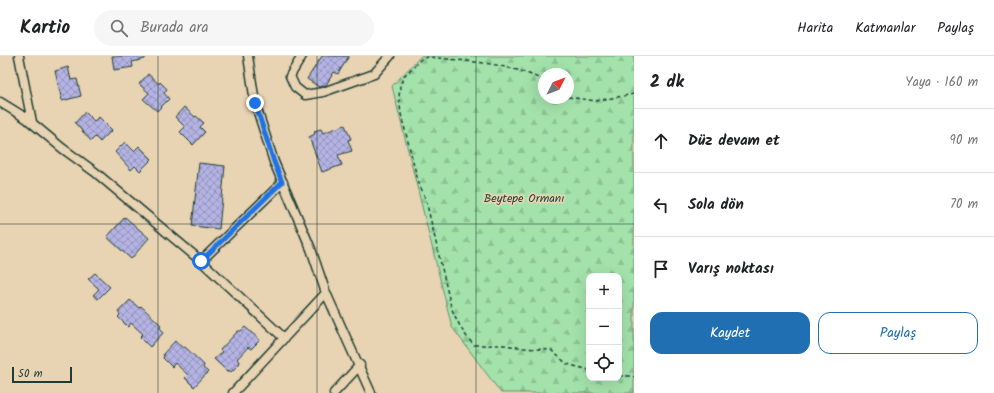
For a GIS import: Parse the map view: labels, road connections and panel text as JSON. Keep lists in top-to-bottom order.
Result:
{
  "parks": ["Beytepe Ormanı"],
  "scale_bar": "50 m",
  "north": "top right",
  "page": {
    "header": "Kartio",
    "search": "Burada ara",
    "nav": ["Harita", "Katmanlar", "Paylaş"],
    "heading": ["2 dk", "Yaya · 160 m"],
    "list": [
      ["Düz devam et", "90 m"],
      ["Sola dön", "70 m"],
      "Varış noktası"
    ],
    "map_buttons": ["+", "−"],
    "buttons": ["Kaydet", "Paylaş"],
    "scale": "50 m"
  }
}
